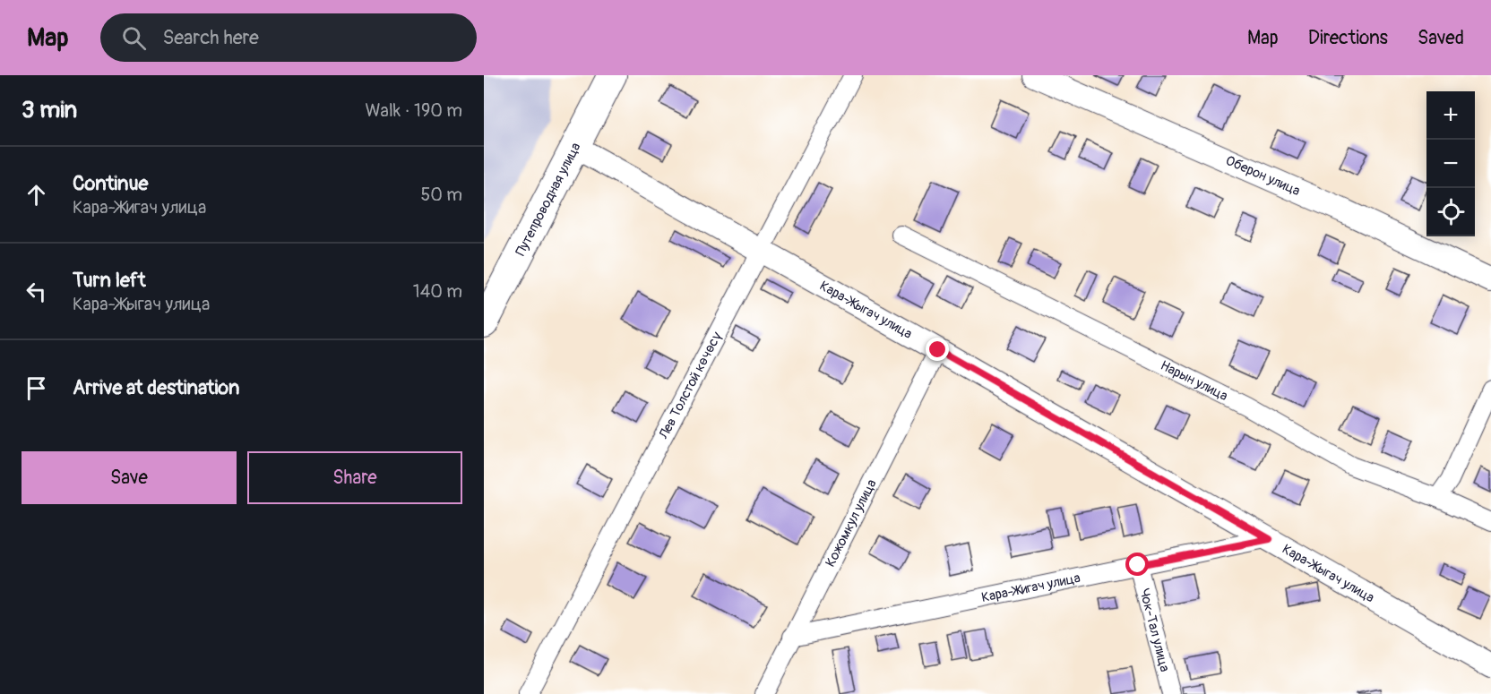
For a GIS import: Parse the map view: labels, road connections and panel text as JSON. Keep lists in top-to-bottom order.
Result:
{
  "streets": {
    "main road": ["Путепроводная улица"],
    "street": [
      "Оберон улица",
      "Кара-Жыгач улица",
      "Нарын улица",
      "Лев Толстой көчөсү",
      "Кожомкул улица",
      "Кара-Жигач улица",
      "Чок-Тал улица"
    ]
  },
  "crossings": [
    ["Путепроводная улица", "Кара-Жыгач улица"],
    ["Кара-Жыгач улица", "Лев Толстой көчөсү"],
    ["Кара-Жыгач улица", "Кожомкул улица"],
    ["Кара-Жыгач улица", "Кара-Жигач улица"],
    ["Кожомкул улица", "Кара-Жигач улица"],
    ["Кара-Жигач улица", "Чок-Тал улица"]
  ],
  "page": {
    "header": "Map",
    "search": "Search here",
    "nav": ["Map", "Directions", "Saved"],
    "heading": ["3 min", "Walk · 190 m"],
    "map_buttons": ["+", "−"],
    "list": [
      ["Continue", "Кара-Жигач улица", "50 m"],
      ["Turn left", "Кара-Жыгач улица", "140 m"],
      "Arrive at destination"
    ],
    "buttons": ["Save", "Share"]
  }
}
